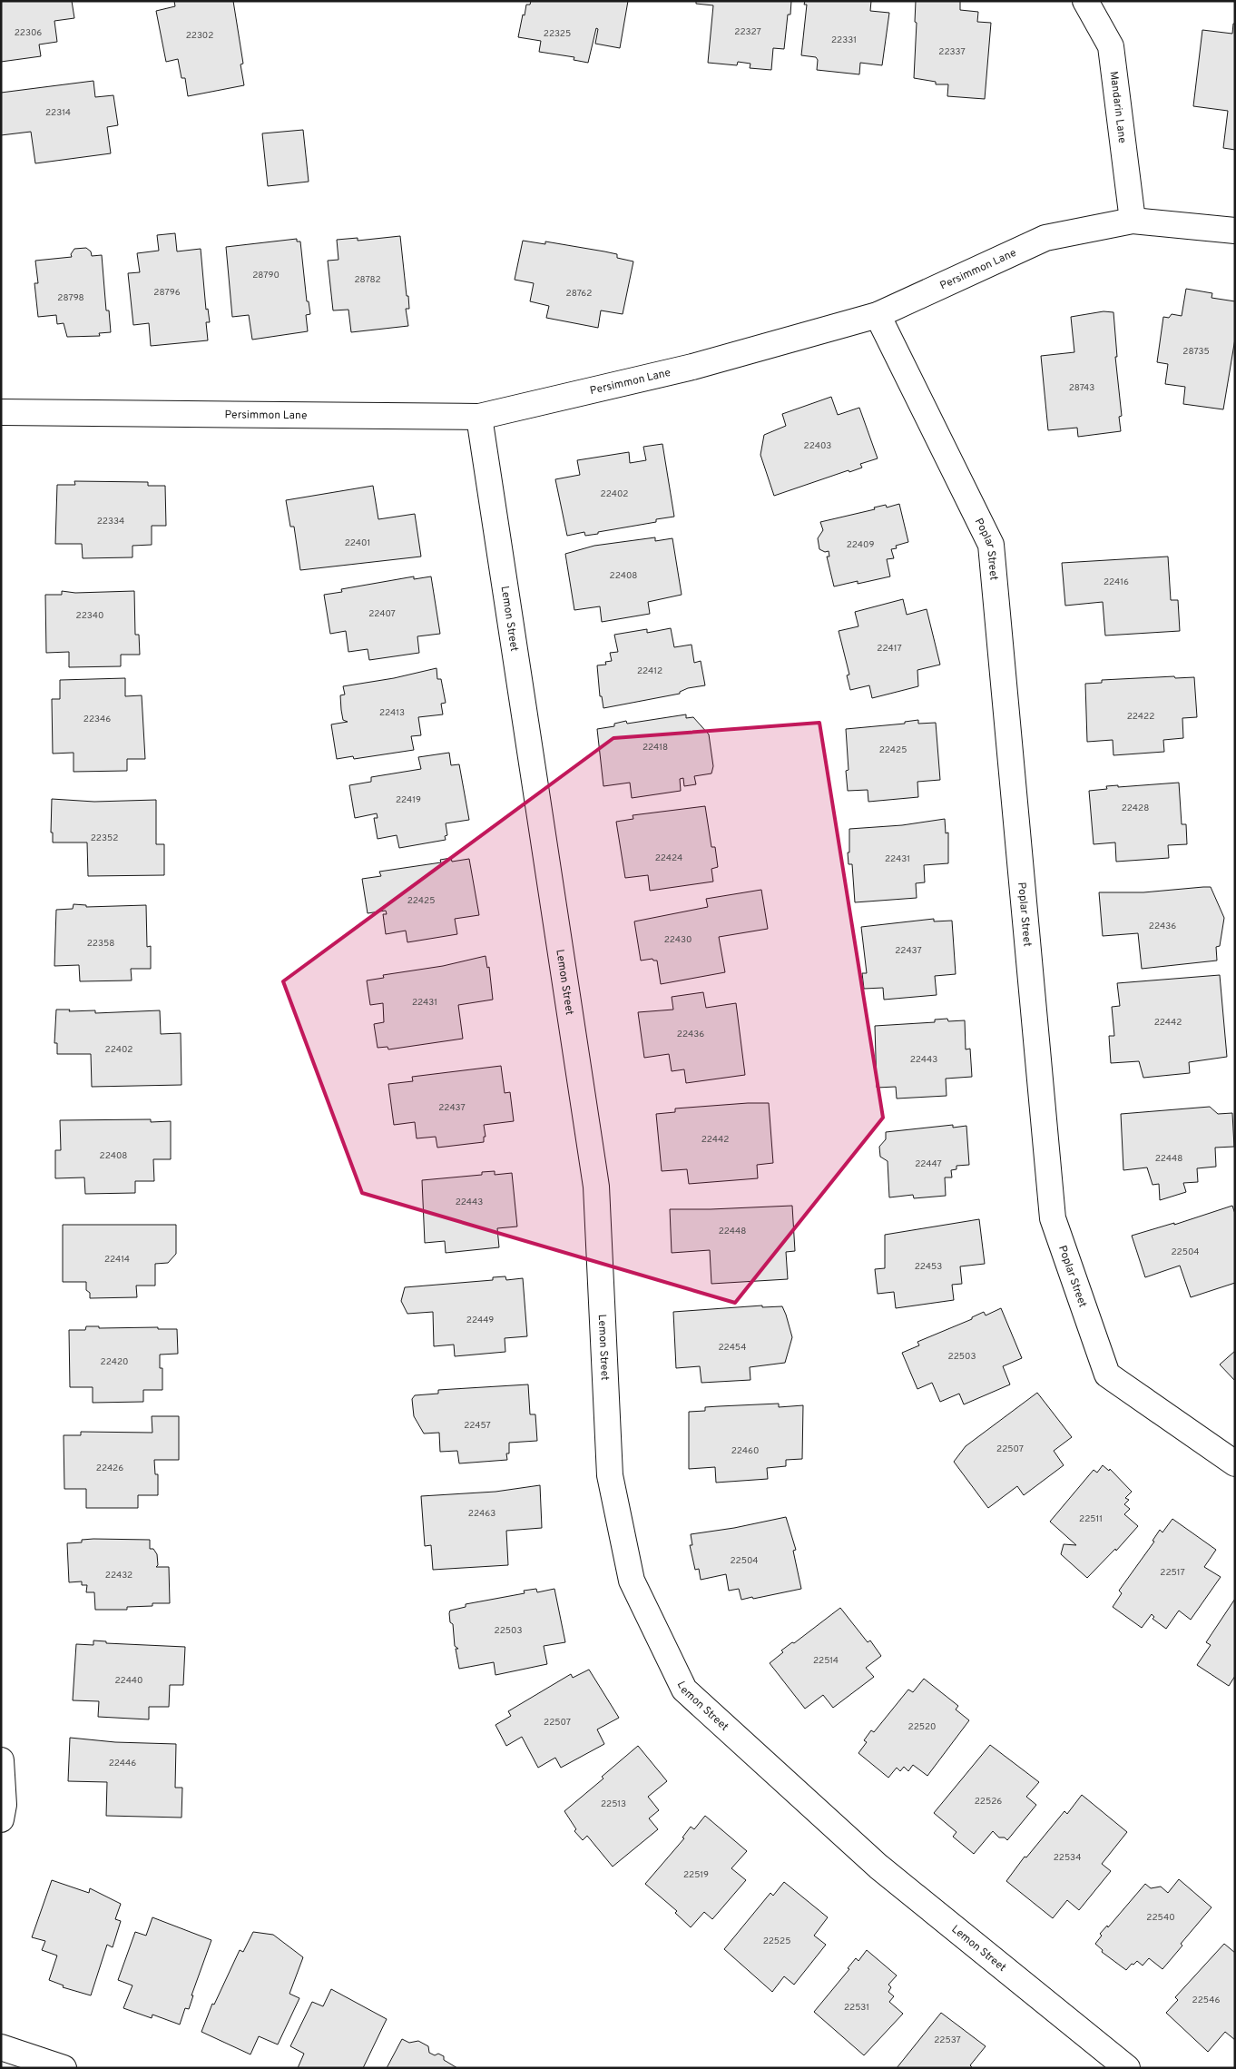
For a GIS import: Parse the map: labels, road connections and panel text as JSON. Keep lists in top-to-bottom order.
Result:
{
  "streets": {
    "street": [
      "Mandarin Lane",
      "Persimmon Lane",
      "Poplar Street",
      "Lemon Street"
    ]
  },
  "crossings": [
    ["Mandarin Lane", "Persimmon Lane"],
    ["Persimmon Lane", "Poplar Street"],
    ["Persimmon Lane", "Lemon Street"]
  ],
  "house_numbers": [
    "22327",
    "22306",
    "22325",
    "22302",
    "22331",
    "22337",
    "22314",
    "28790",
    "28782",
    "28796",
    "28762",
    "28798",
    "28735",
    "28743",
    "22403",
    "22402",
    "22334",
    "22401",
    "22409",
    "22408",
    "22416",
    "22407",
    "22340",
    "22417",
    "22412",
    "22413",
    "22422",
    "22346",
    "22418",
    "22425",
    "22419",
    "22428",
    "22352",
    "22424",
    "22431",
    "22425",
    "22436",
    "22430",
    "22358",
    "22437",
    "22431",
    "22442",
    "22436",
    "22402",
    "22443",
    "22437",
    "22442",
    "22408",
    "22448",
    "22447",
    "22443",
    "22448",
    "22504",
    "22414",
    "22453",
    "22449",
    "22454",
    "22503",
    "22420",
    "22457",
    "22507",
    "22460",
    "22426",
    "22463",
    "22511",
    "22504",
    "22517",
    "22432",
    "22503",
    "22514",
    "22440",
    "22507",
    "22520",
    "22446",
    "22526",
    "22513",
    "22534",
    "22519",
    "22540",
    "22525",
    "22546",
    "22531",
    "22537"
  ]
}
